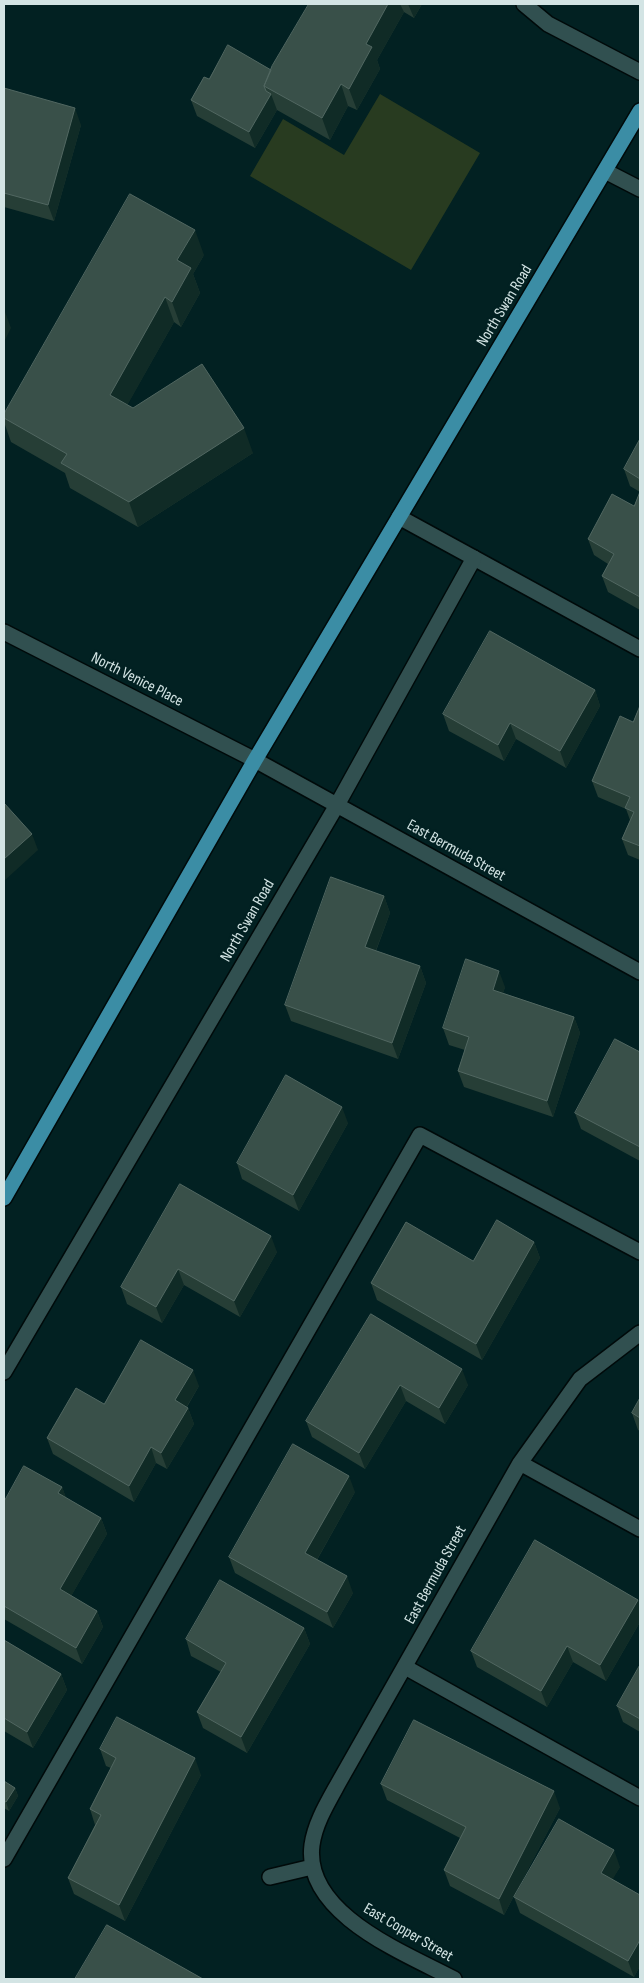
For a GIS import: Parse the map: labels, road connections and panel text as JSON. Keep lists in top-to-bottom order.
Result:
{
  "streets": {
    "main road": ["North Swan Road"],
    "street": ["North Venice Place", "East Bermuda Street", "East Copper Street"]
  },
  "crossings": [
    ["North Swan Road", "North Venice Place"],
    ["North Swan Road", "East Bermuda Street"],
    ["North Venice Place", "East Bermuda Street"],
    ["East Bermuda Street", "East Copper Street"]
  ]
}
